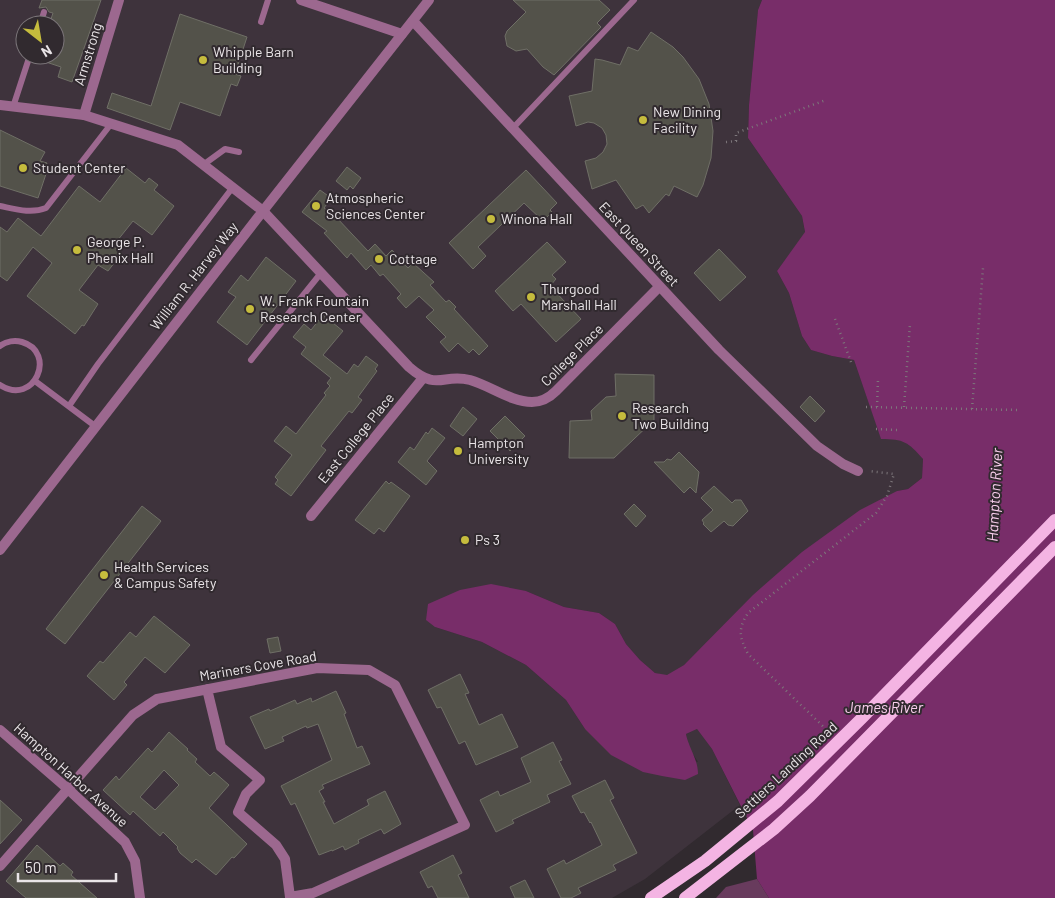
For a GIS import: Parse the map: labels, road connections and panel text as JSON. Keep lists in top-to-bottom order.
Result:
{
  "streets": {
    "main road": ["Settlers Landing Road"],
    "street": [
      "Armstrong",
      "East Queen Street",
      "William R. Harvey Way",
      "College Place",
      "East College Place",
      "Mariners Cove Road",
      "Hampton Harbor Avenue"
    ]
  },
  "crossings": [
    ["East Queen Street", "William R. Harvey Way"],
    ["East Queen Street", "College Place"],
    ["College Place", "East College Place"],
    ["Mariners Cove Road", "Hampton Harbor Avenue"]
  ],
  "water": ["Hampton River", "James River"],
  "places": [
    "Whipple Barn Building",
    "New Dining Facility",
    "Student Center",
    "Atmospheric Sciences Center",
    "Winona Hall",
    "George P. Phenix Hall",
    "Cottage",
    "Thurgood Marshall Hall",
    "W. Frank Fountain Research Center",
    "Research Two Building",
    "Hampton University",
    "Ps 3",
    "Health Services & Campus Safety"
  ],
  "scale_bar": "50 m",
  "north": "bottom right"
}
